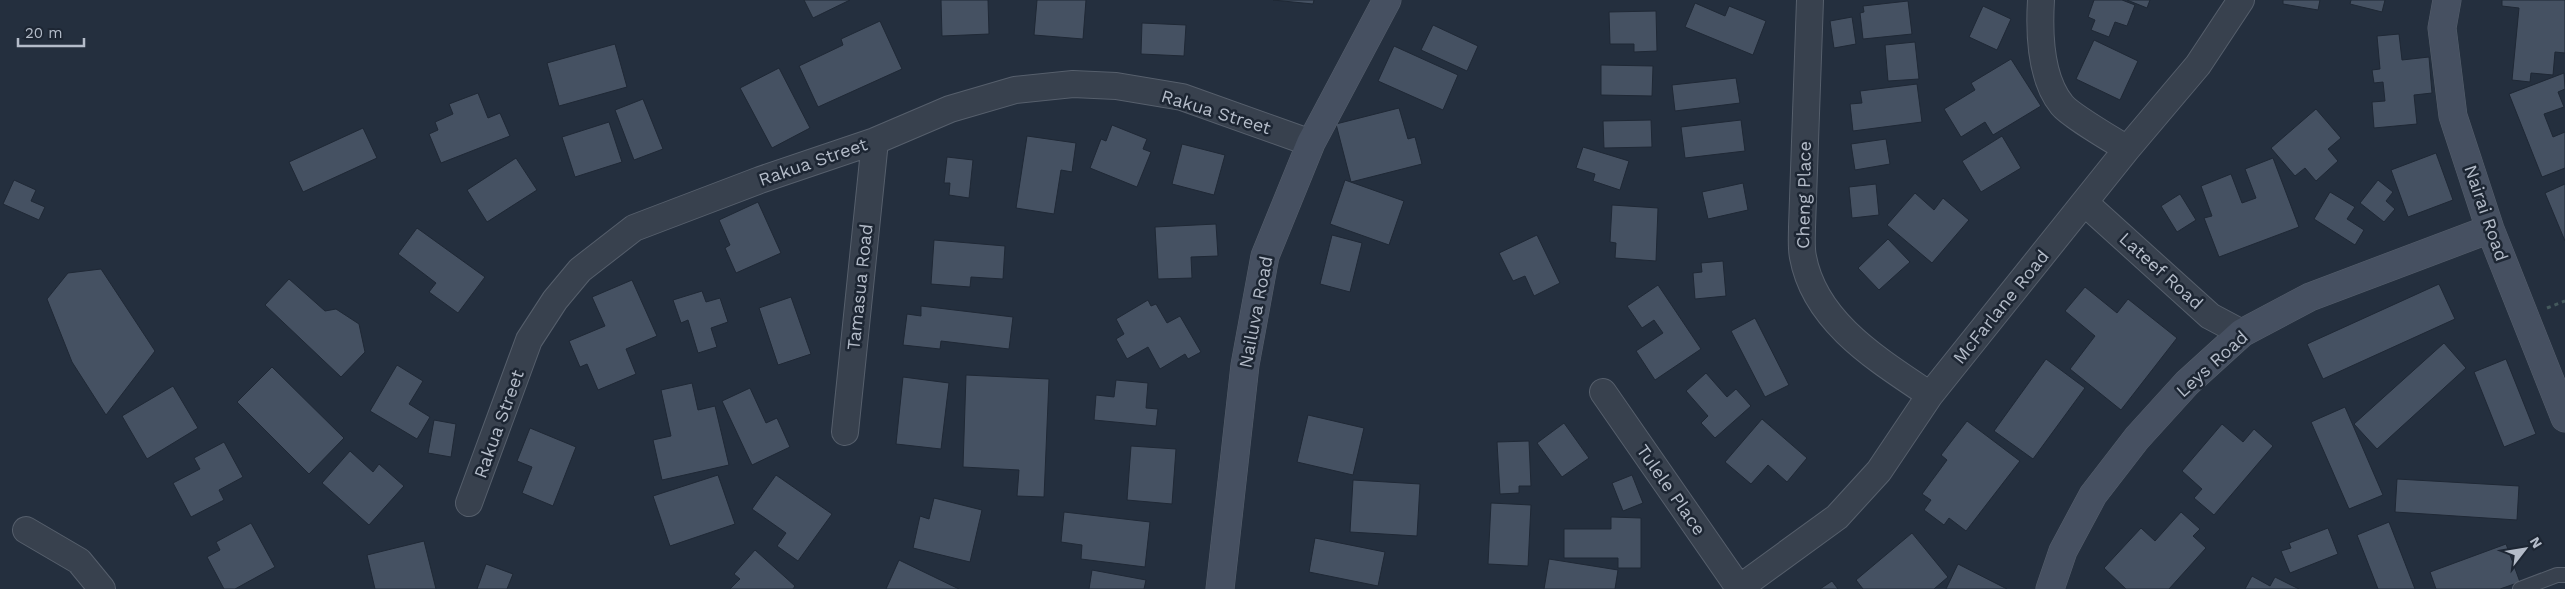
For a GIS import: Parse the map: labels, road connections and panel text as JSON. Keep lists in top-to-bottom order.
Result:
{
  "streets": {
    "street": [
      "Rakua Street",
      "Cheng Place",
      "Nairai Road",
      "Lateef Road",
      "Tamasua Road",
      "McFarlane Road",
      "Nailuva Road",
      "Leys Road",
      "Tulele Place"
    ]
  },
  "crossings": [
    ["Rakua Street", "Tamasua Road"],
    ["Rakua Street", "Nailuva Road"],
    ["Cheng Place", "McFarlane Road"],
    ["Nairai Road", "Leys Road"],
    ["Lateef Road", "McFarlane Road"],
    ["Lateef Road", "Leys Road"],
    ["McFarlane Road", "Tulele Place"]
  ],
  "scale_bar": "20 m",
  "north": "top right"
}
